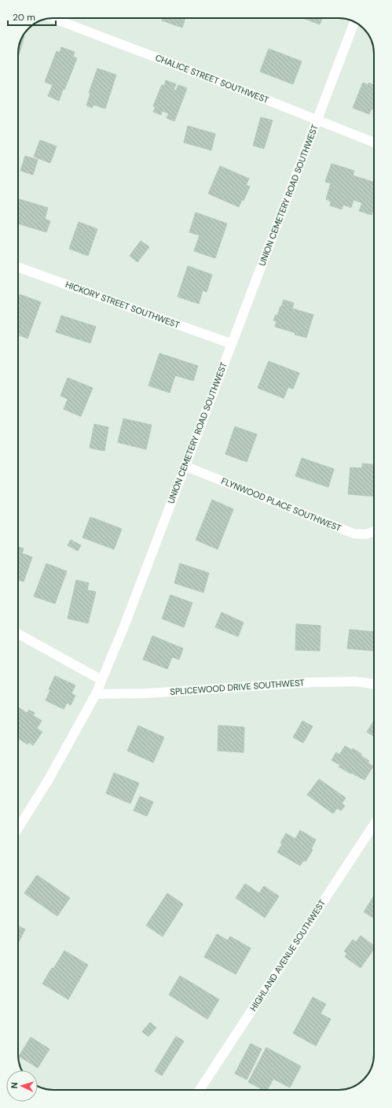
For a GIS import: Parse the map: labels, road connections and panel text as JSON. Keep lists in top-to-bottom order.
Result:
{
  "streets": {
    "street": [
      "CHALICE STREET SOUTHWEST",
      "UNION CEMETERY ROAD SOUTHWEST",
      "HICKORY STREET SOUTHWEST",
      "FLYNWOOD PLACE SOUTHWEST",
      "SPLICEWOOD DRIVE SOUTHWEST",
      "HIGHLAND AVENUE SOUTHWEST"
    ]
  },
  "crossings": [
    ["CHALICE STREET SOUTHWEST", "UNION CEMETERY ROAD SOUTHWEST"],
    ["UNION CEMETERY ROAD SOUTHWEST", "HICKORY STREET SOUTHWEST"],
    ["UNION CEMETERY ROAD SOUTHWEST", "FLYNWOOD PLACE SOUTHWEST"],
    ["UNION CEMETERY ROAD SOUTHWEST", "SPLICEWOOD DRIVE SOUTHWEST"]
  ],
  "scale_bar": "20 m",
  "north": "left"
}
